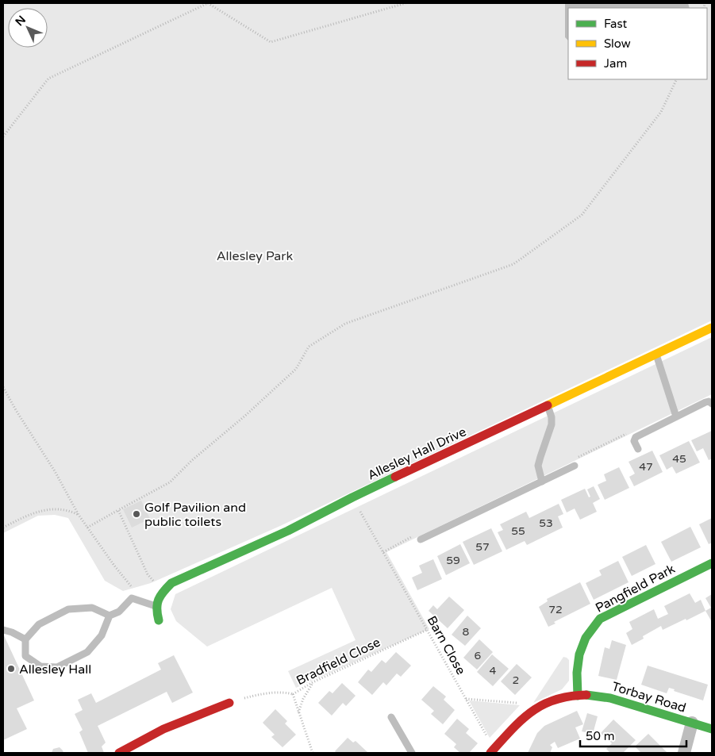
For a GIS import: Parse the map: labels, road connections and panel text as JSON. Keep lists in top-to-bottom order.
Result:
{
  "streets": {
    "street": ["Allesley Hall Drive", "Pangfield Park", "Torbay Road"],
    "path": ["Barn Close", "Bradfield Close"]
  },
  "crossings": [
    ["Pangfield Park", "Torbay Road"],
    ["Barn Close", "Bradfield Close"],
    ["Barn Close", "Torbay Road"]
  ],
  "parks": ["Allesley Park"],
  "places": ["Golf Pavilion and public toilets", "Allesley Hall"],
  "house_numbers": [
    "45",
    "47",
    "53",
    "55",
    "57",
    "59",
    "72",
    "8",
    "6",
    "4",
    "2"
  ],
  "legend": ["Fast", "Slow", "Jam"],
  "scale_bar": "50 m",
  "north": "top left"
}
